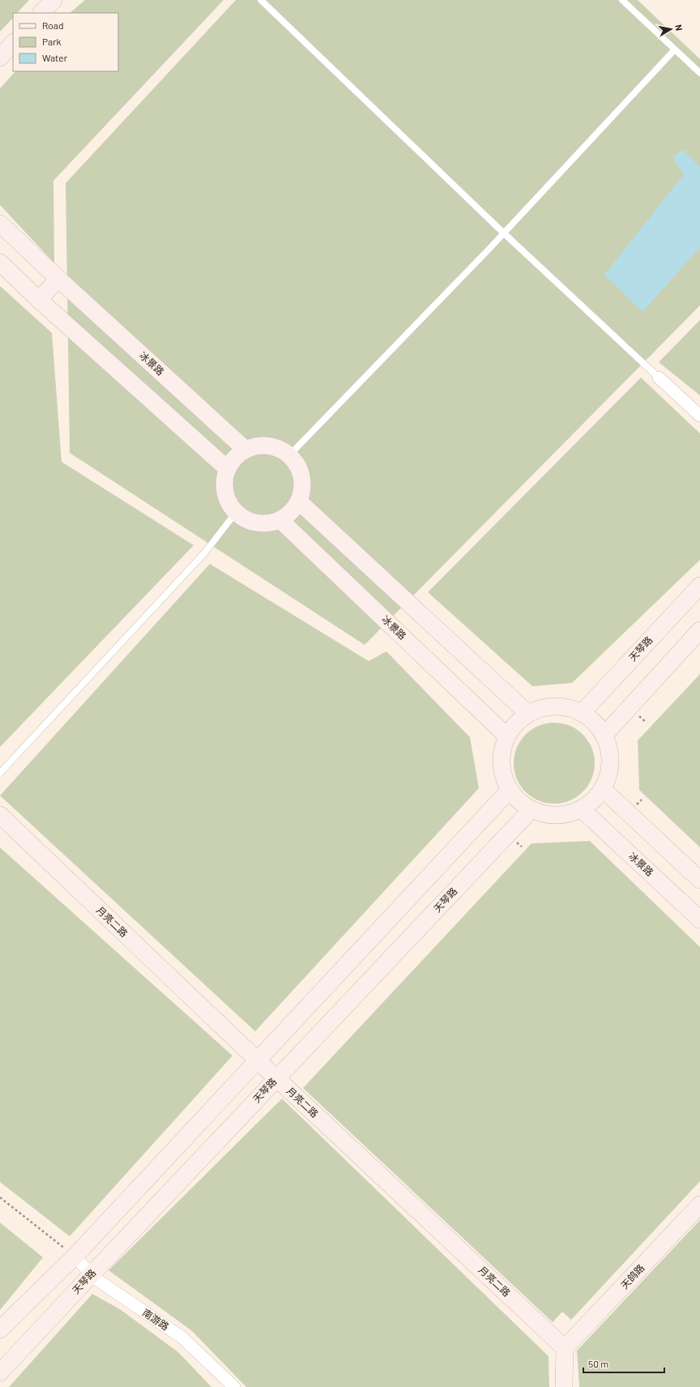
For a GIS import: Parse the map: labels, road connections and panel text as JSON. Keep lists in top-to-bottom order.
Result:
{
  "streets": {
    "main road": [
      "冰景路",
      "天琴路",
      "月亮二路",
      "天鸽路"
    ],
    "street": ["南游路"]
  },
  "crossings": [
    ["冰景路", "天琴路"],
    ["天琴路", "月亮二路"],
    ["天琴路", "南游路"],
    ["月亮二路", "天鸽路"]
  ],
  "legend": ["Road", "Park", "Water"],
  "scale_bar": "50 m",
  "north": "right"
}
